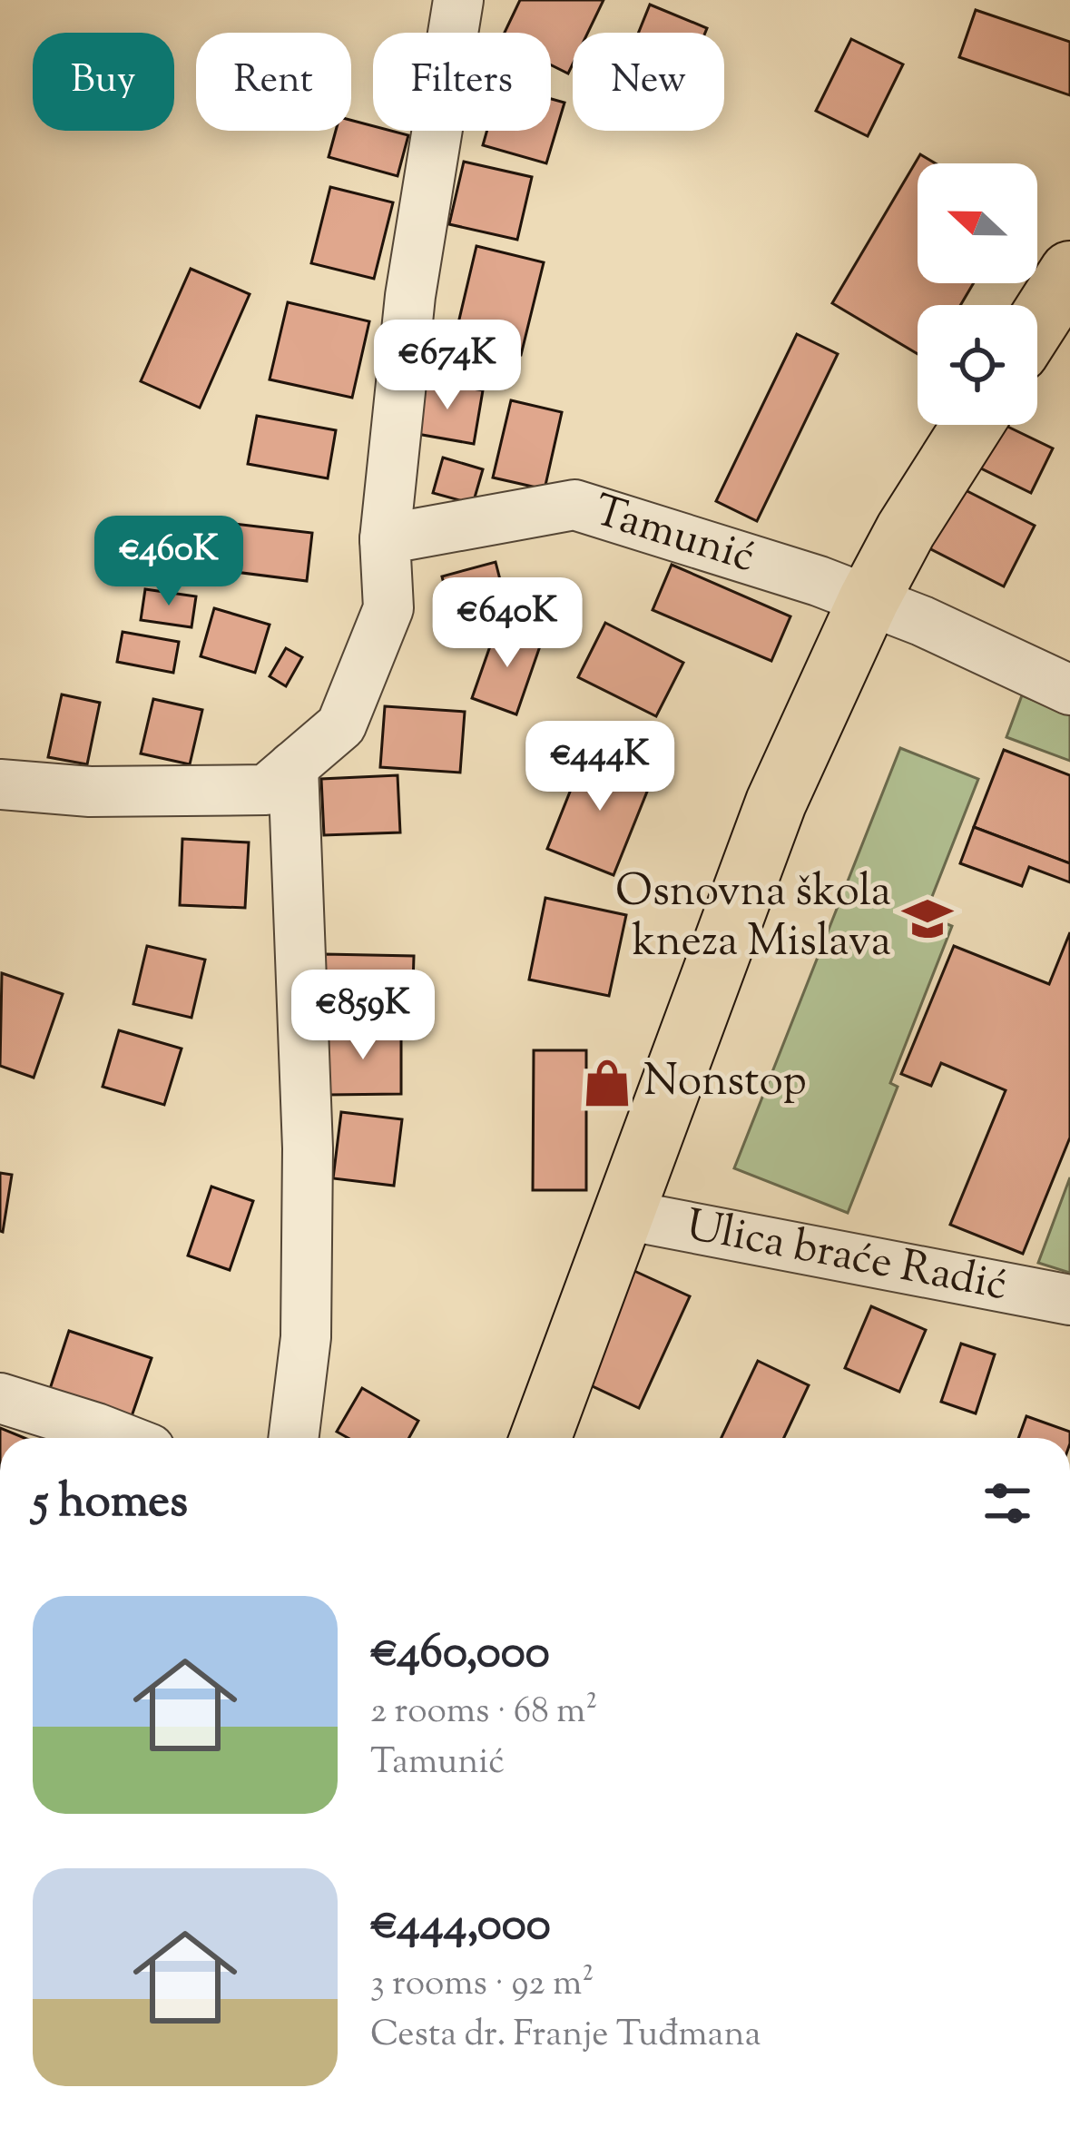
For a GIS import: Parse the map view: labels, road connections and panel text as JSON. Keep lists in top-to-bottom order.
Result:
{
  "streets": {
    "street": ["Tamunić", "Ulica braće Radić"]
  },
  "places": {
    "school or university": ["Osnovna škola kneza Mislava"],
    "shop": ["Nonstop"]
  },
  "north": "left",
  "page": {
    "chip": [
      "Buy",
      "Rent",
      "Filters",
      "New"
    ],
    "price": [
      "€674K",
      "€460K",
      "€640K",
      "€444K",
      "€859K"
    ],
    "heading": "5 homes",
    "list": [
      {
        "name": "€460,000",
        "note": "2 rooms · 68 m² · Tamunić"
      },
      {
        "name": "€444,000",
        "note": "3 rooms · 92 m² · Cesta dr. Franje Tuđmana"
      }
    ]
  }
}
